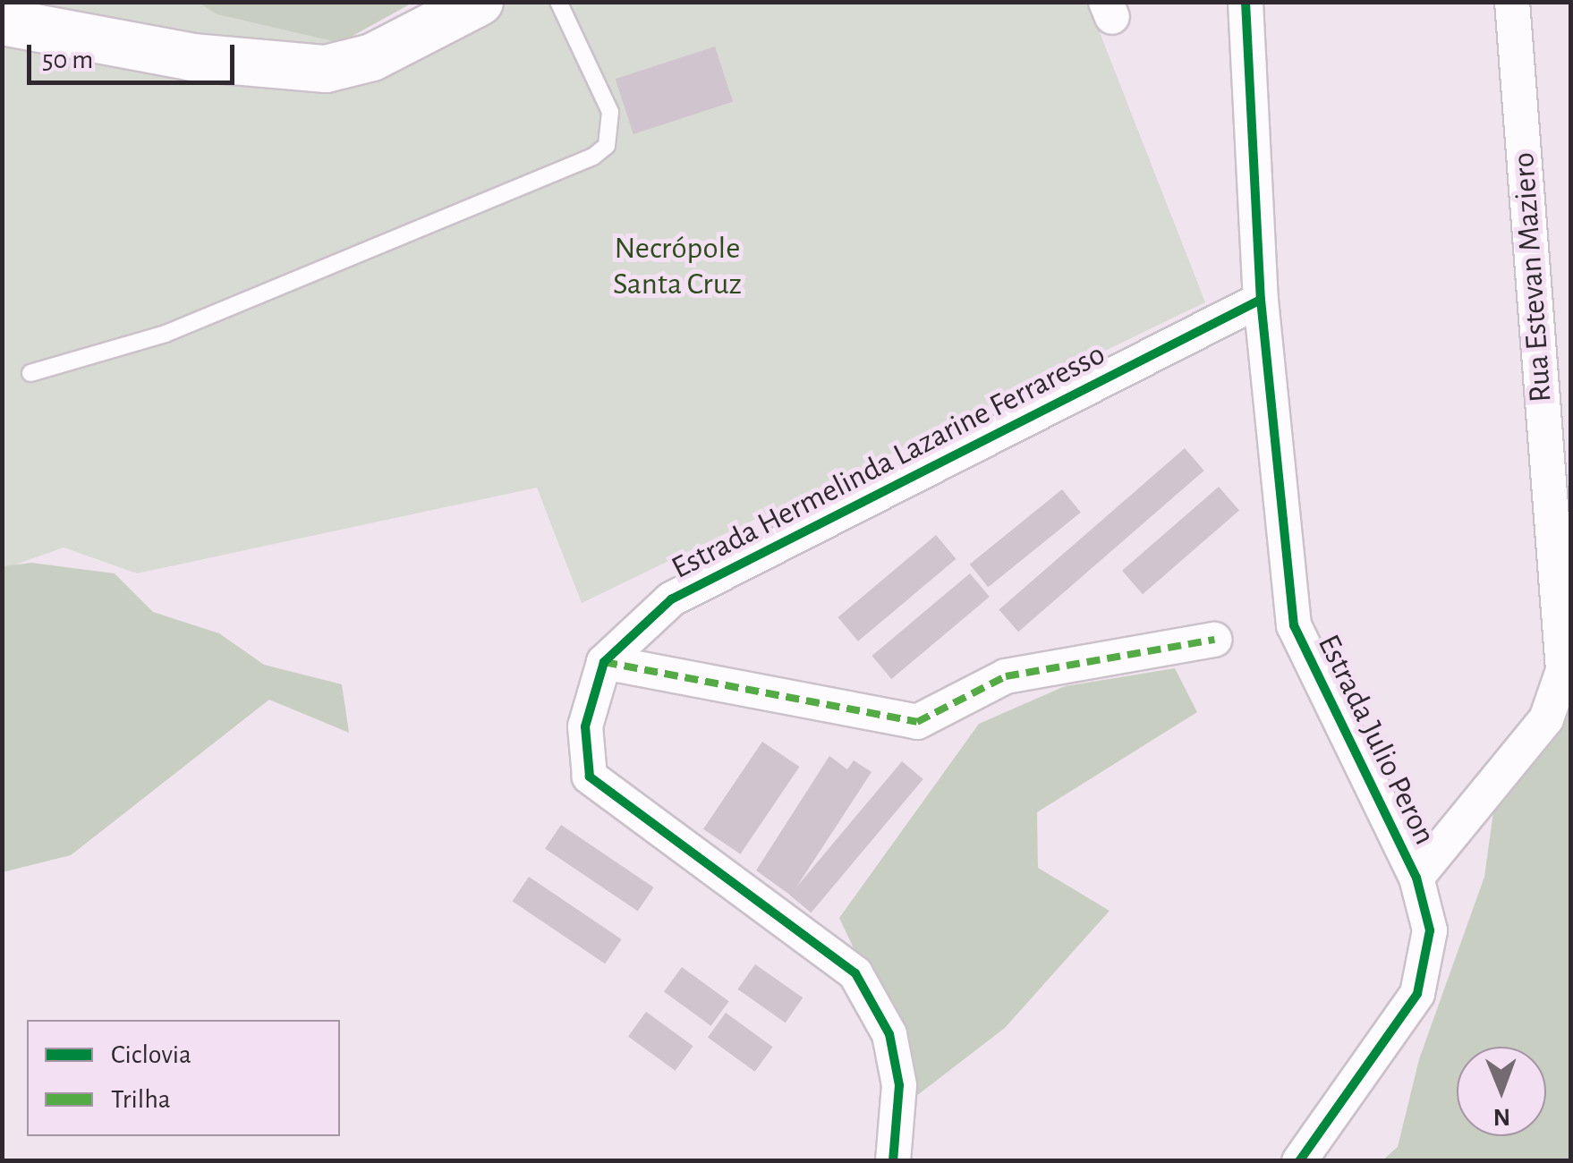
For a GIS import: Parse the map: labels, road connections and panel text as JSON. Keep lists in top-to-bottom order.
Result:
{
  "streets": {
    "street": ["Rua Estevan Maziero", "Estrada Hermelinda Lazarine Ferraresso", "Estrada Julio Peron"]
  },
  "crossings": [
    ["Rua Estevan Maziero", "Estrada Julio Peron"],
    ["Estrada Hermelinda Lazarine Ferraresso", "Estrada Julio Peron"]
  ],
  "parks": ["Necrópole Santa Cruz"],
  "legend": ["Ciclovia", "Trilha"],
  "scale_bar": "50 m",
  "north": "bottom"
}
